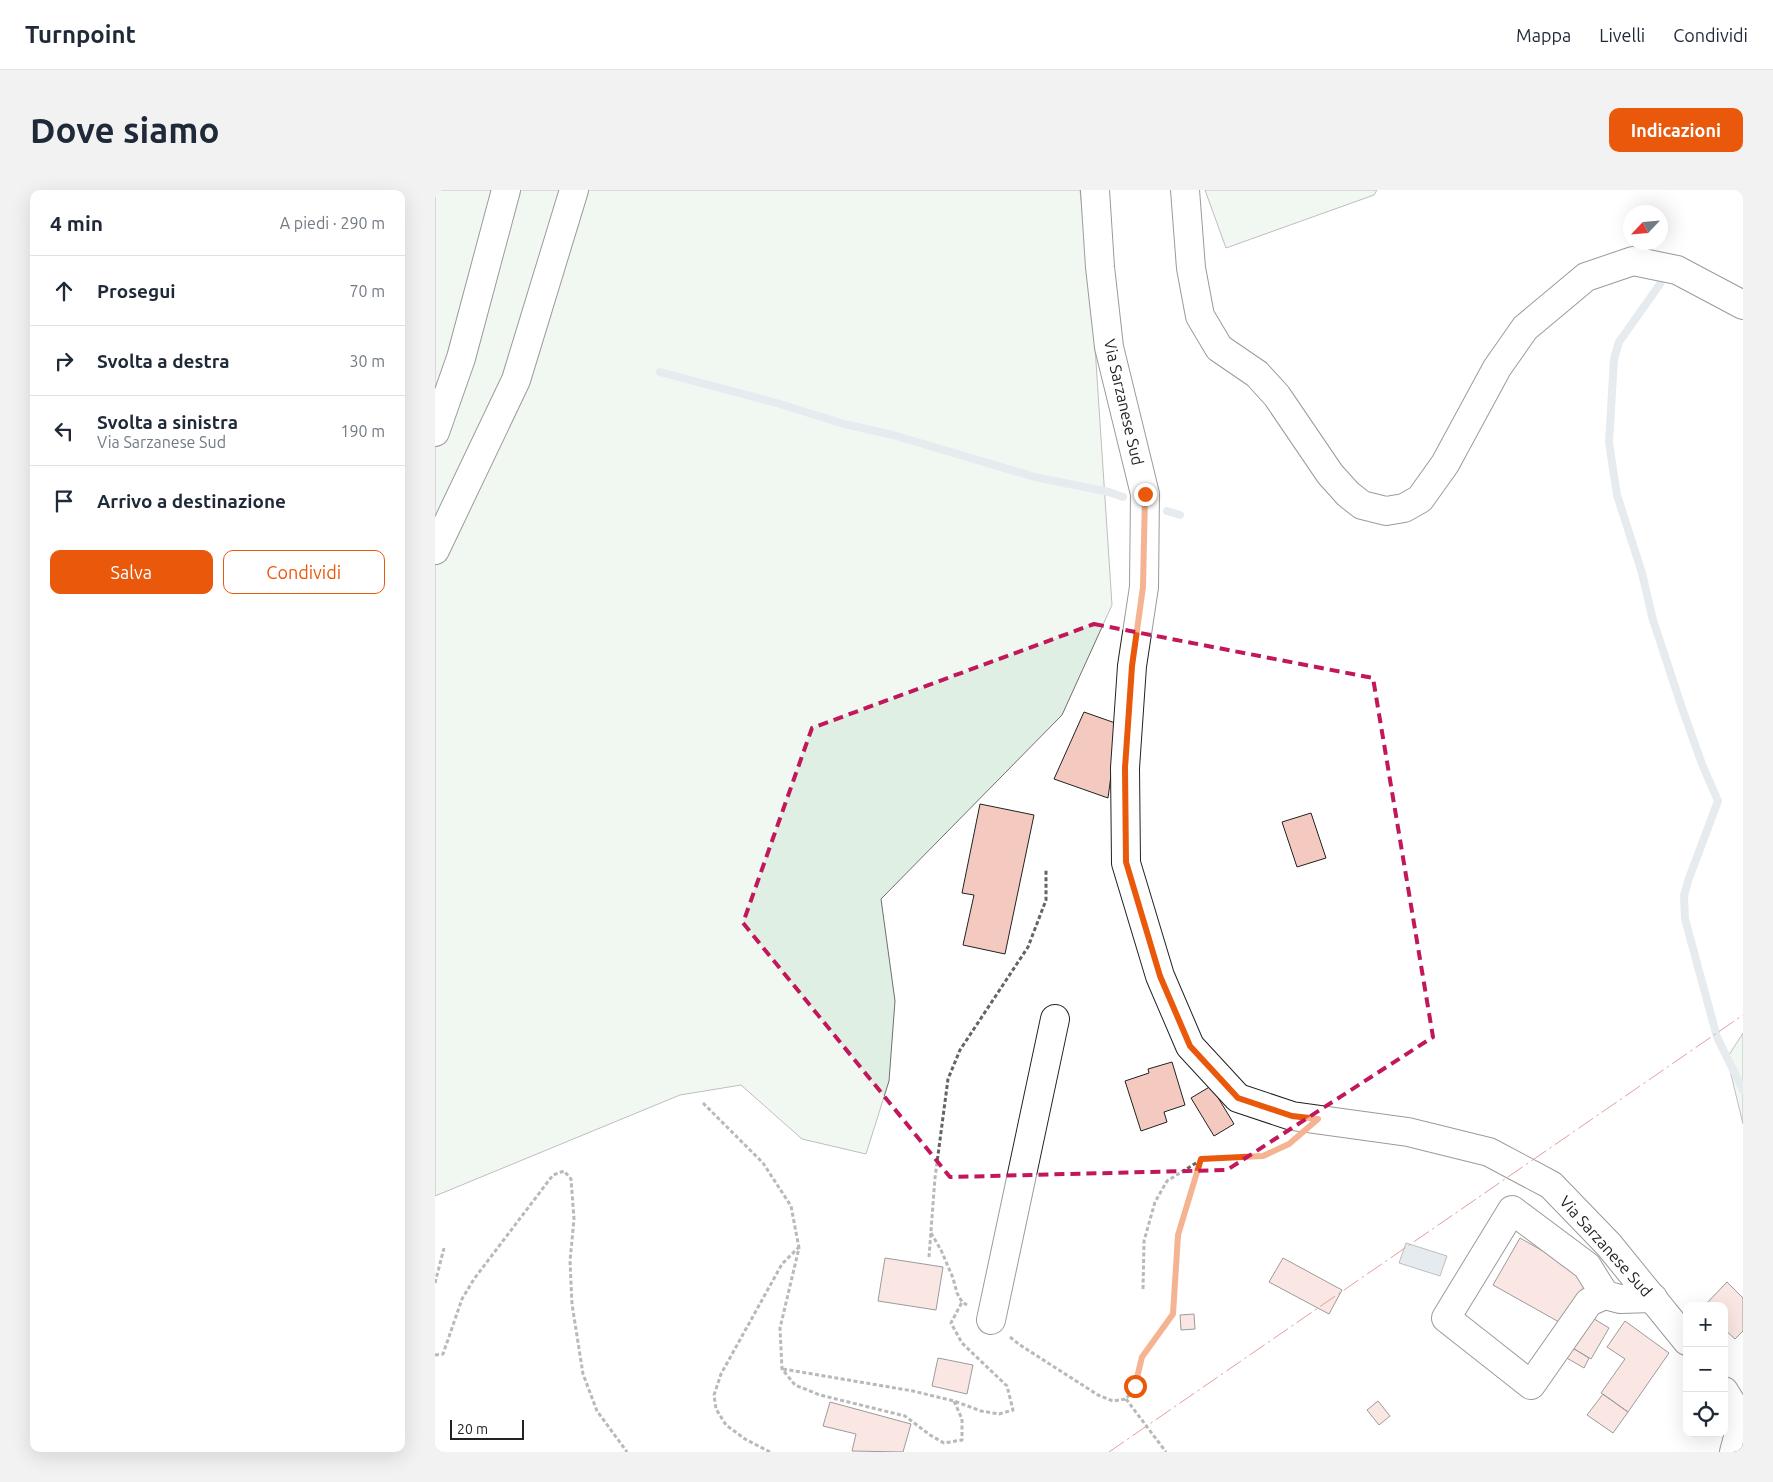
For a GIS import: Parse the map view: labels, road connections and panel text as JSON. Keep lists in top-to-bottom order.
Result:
{
  "streets": {
    "main road": ["Via Sarzanese Sud"]
  },
  "scale_bar": "20 m",
  "north": "bottom left",
  "page": {
    "header": "Turnpoint",
    "nav": ["Mappa", "Livelli", "Condividi"],
    "buttons": [
      "Indicazioni",
      ["Salva", "Condividi"]
    ],
    "title": "Dove siamo",
    "heading": ["4 min", "A piedi · 290 m"],
    "list": [
      ["Prosegui", "70 m"],
      ["Svolta a destra", "30 m"],
      ["Svolta a sinistra", "Via Sarzanese Sud", "190 m"],
      "Arrivo a destinazione"
    ],
    "map_buttons": ["+", "−"],
    "scale": "20 m"
  }
}
